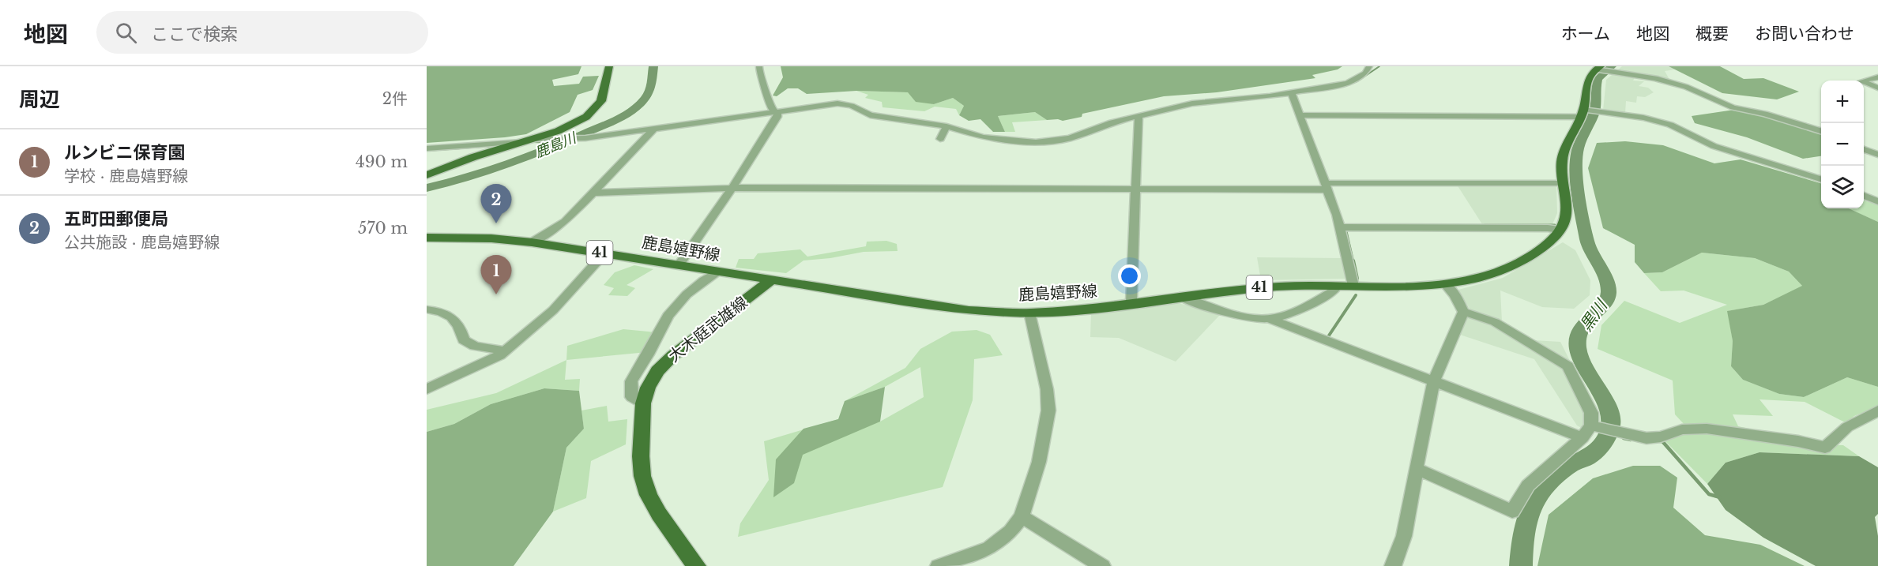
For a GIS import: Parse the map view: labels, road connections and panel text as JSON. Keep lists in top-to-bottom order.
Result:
{
  "streets": {
    "main road": ["鹿島嬉野線", "41", "大木庭武雄線"]
  },
  "crossings": [
    ["鹿島嬉野線", "大木庭武雄線"]
  ],
  "water": ["鹿島川", "黒川"],
  "page": {
    "header": "地図",
    "search": "ここで検索",
    "nav": [
      "ホーム",
      "地図",
      "概要",
      "お問い合わせ"
    ],
    "heading": ["周辺", "2件"],
    "map_buttons": ["+", "−"],
    "list": [
      {
        "mark": "1",
        "name": "ルンビニ保育園",
        "note": "学校 · 鹿島嬉野線",
        "value": "490 m"
      },
      {
        "mark": "2",
        "name": "五町田郵便局",
        "note": "公共施設 · 鹿島嬉野線",
        "value": "570 m"
      }
    ],
    "pins": ["2", "1"]
  }
}
